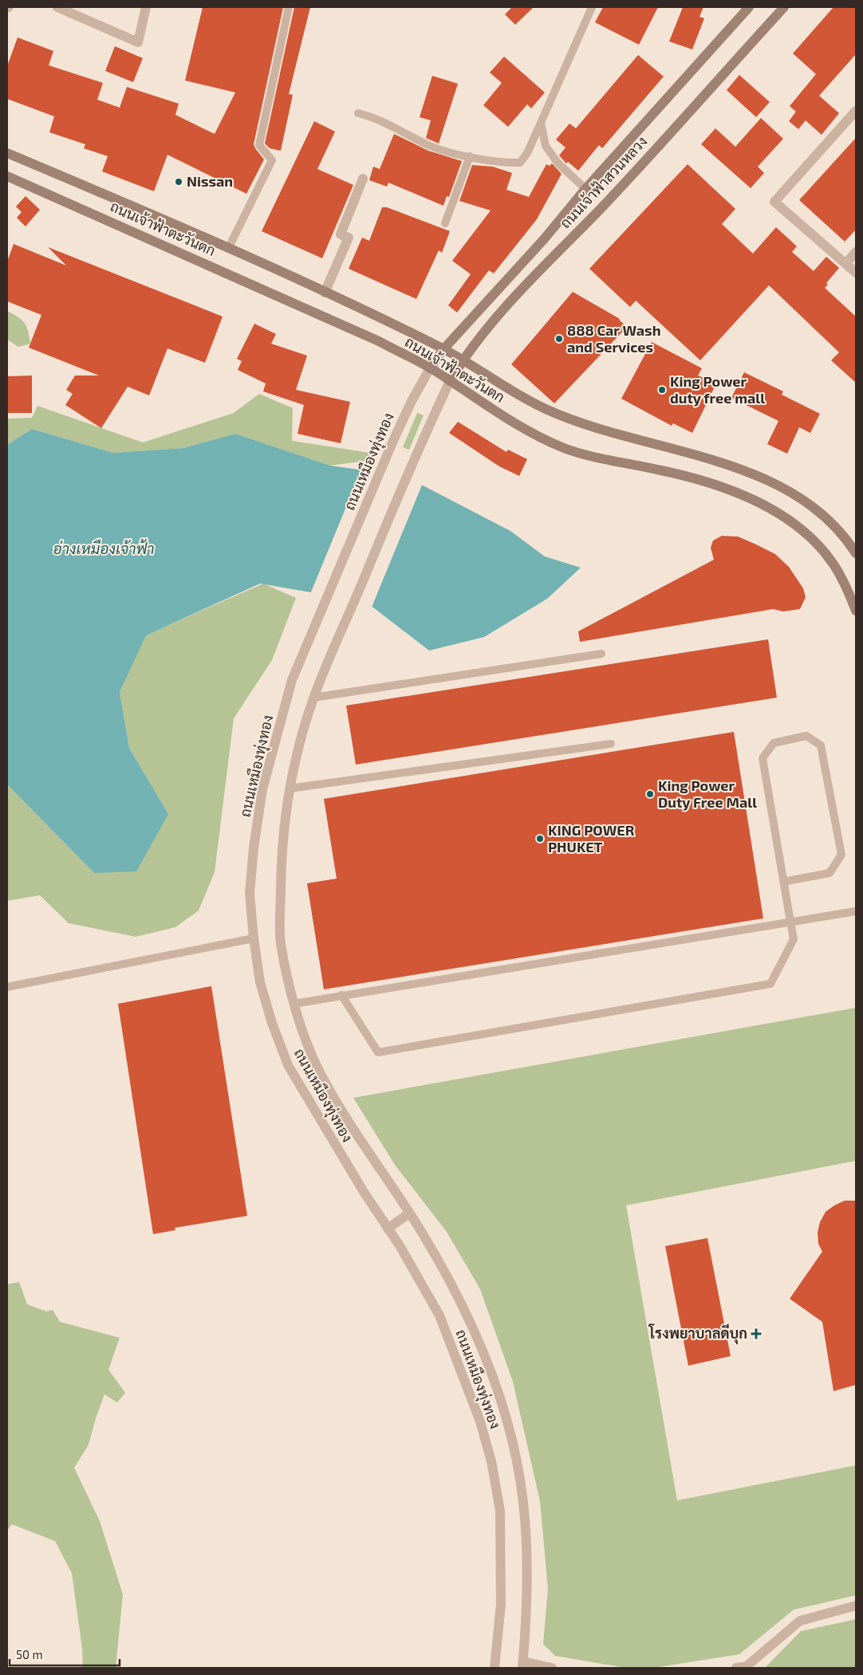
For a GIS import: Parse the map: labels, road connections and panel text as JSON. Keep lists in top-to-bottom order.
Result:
{
  "streets": {
    "main road": ["ถนนเจ้าฟ้าสวนหลวง", "ถนนเจ้าฟ้าตะวันตก"],
    "street": ["ถนนเหมืองทุ่งทอง"]
  },
  "crossings": [
    ["ถนนเจ้าฟ้าสวนหลวง", "ถนนเจ้าฟ้าตะวันตก"],
    ["ถนนเจ้าฟ้าสวนหลวง", "ถนนเหมืองทุ่งทอง"],
    ["ถนนเจ้าฟ้าตะวันตก", "ถนนเหมืองทุ่งทอง"]
  ],
  "water": ["อ่างเหมืองเจ้าฟ้า"],
  "places": {
    "other": [
      "Nissan",
      "888 Car Wash and Services",
      "King Power duty free mall",
      "King Power Duty Free Mall",
      "KING POWER PHUKET"
    ],
    "health": ["โรงพยาบาลดีบุก"]
  },
  "scale_bar": "50 m"
}
